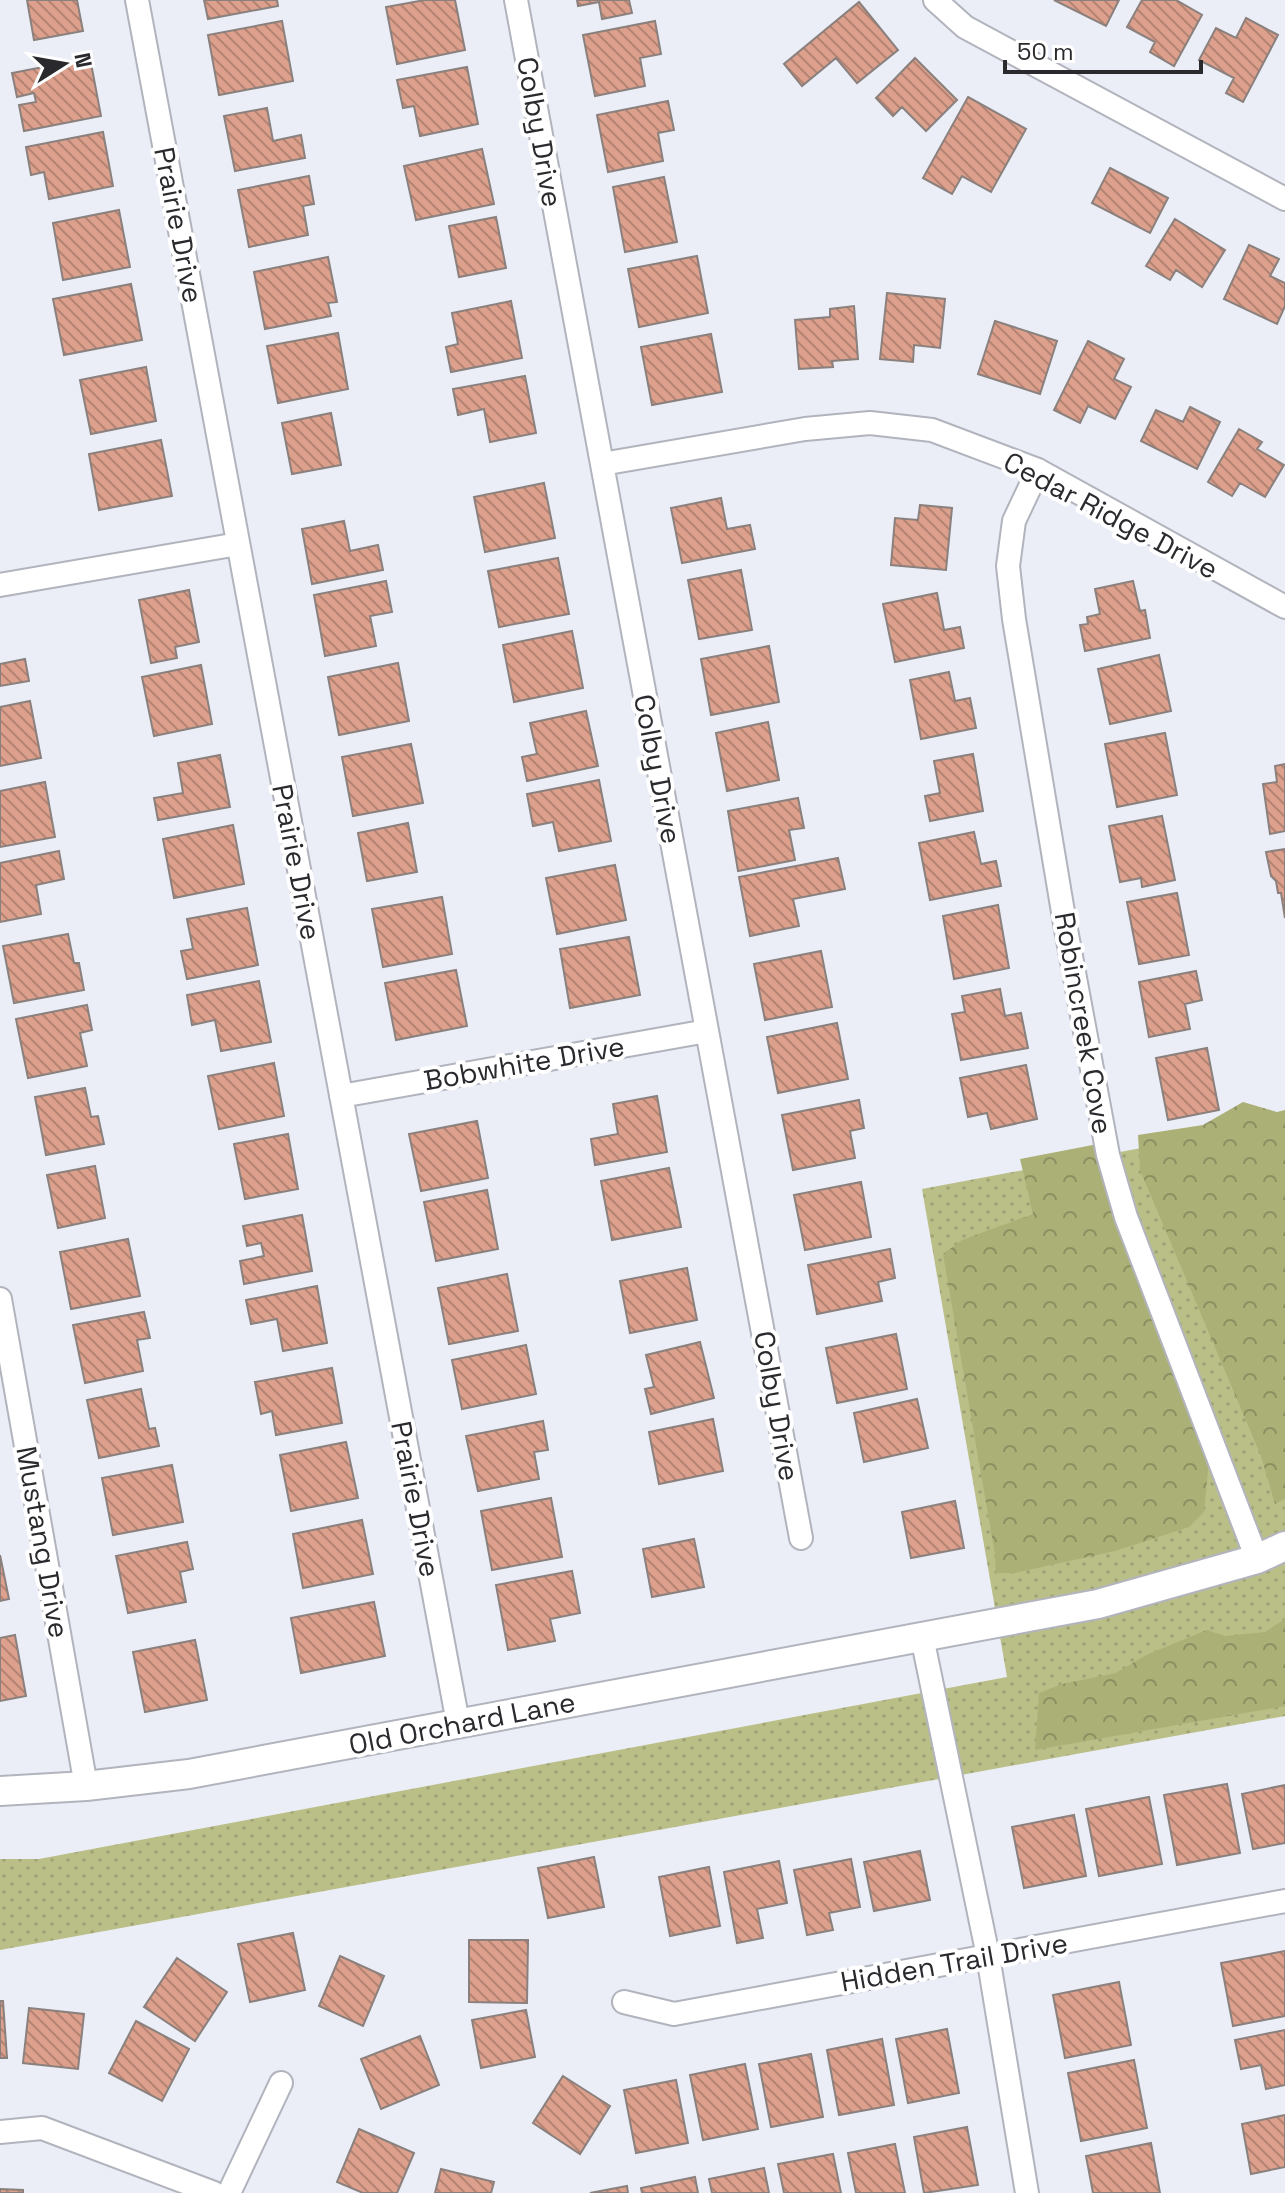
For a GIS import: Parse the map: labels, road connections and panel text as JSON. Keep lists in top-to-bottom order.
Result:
{
  "streets": {
    "street": [
      "Colby Drive",
      "Prairie Drive",
      "Cedar Ridge Drive",
      "Robincreek Cove",
      "Bobwhite Drive",
      "Mustang Drive",
      "Old Orchard Lane",
      "Hidden Trail Drive"
    ]
  },
  "crossings": [
    ["Colby Drive", "Cedar Ridge Drive"],
    ["Colby Drive", "Bobwhite Drive"],
    ["Prairie Drive", "Bobwhite Drive"],
    ["Prairie Drive", "Old Orchard Lane"],
    ["Cedar Ridge Drive", "Robincreek Cove"],
    ["Robincreek Cove", "Old Orchard Lane"],
    ["Mustang Drive", "Old Orchard Lane"]
  ],
  "scale_bar": "50 m",
  "north": "right"
}
